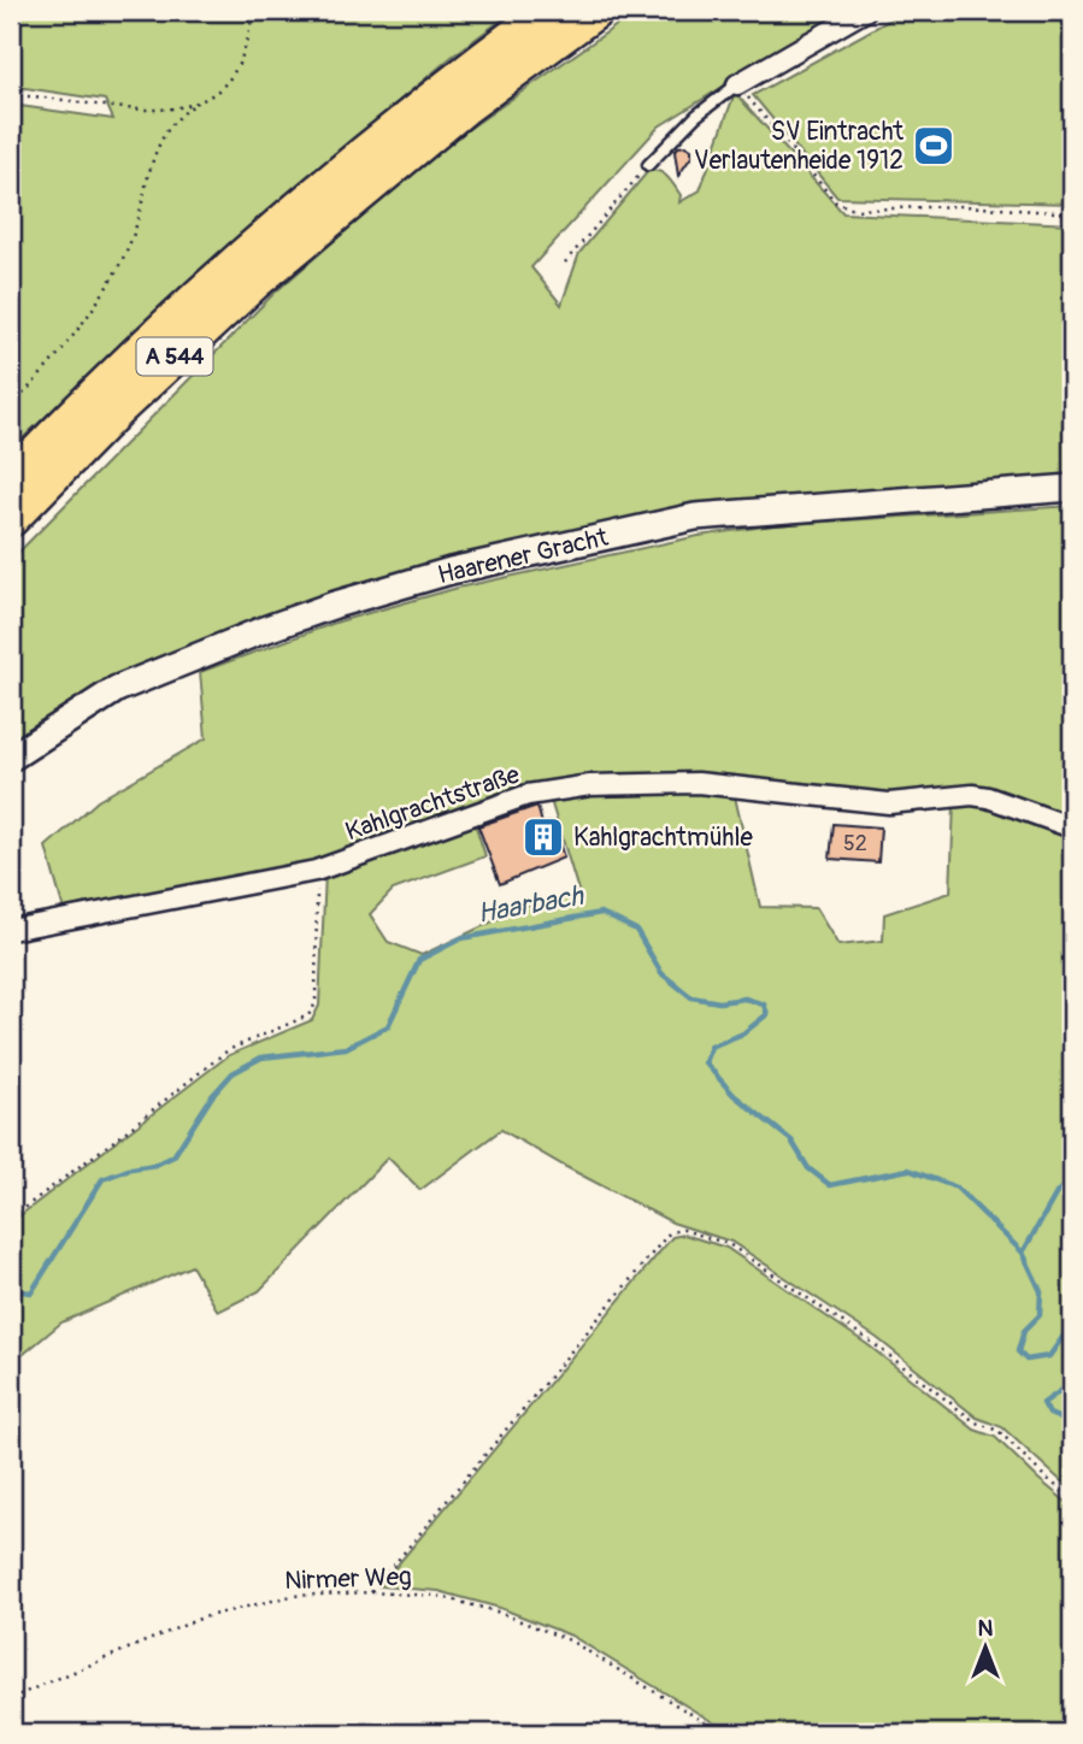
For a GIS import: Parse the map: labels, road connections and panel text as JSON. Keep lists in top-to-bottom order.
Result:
{
  "streets": {
    "highway": ["A 544"],
    "main road": ["Haarener Gracht"],
    "street": ["Kahlgrachtstraße"],
    "path": ["Nirmer Weg"]
  },
  "water": ["Haarbach"],
  "places": {
    "sports": ["SV Eintracht Verlautenheide 1912"],
    "building": ["Kahlgrachtmühle"]
  },
  "house_numbers": ["52"],
  "north": "top"
}
